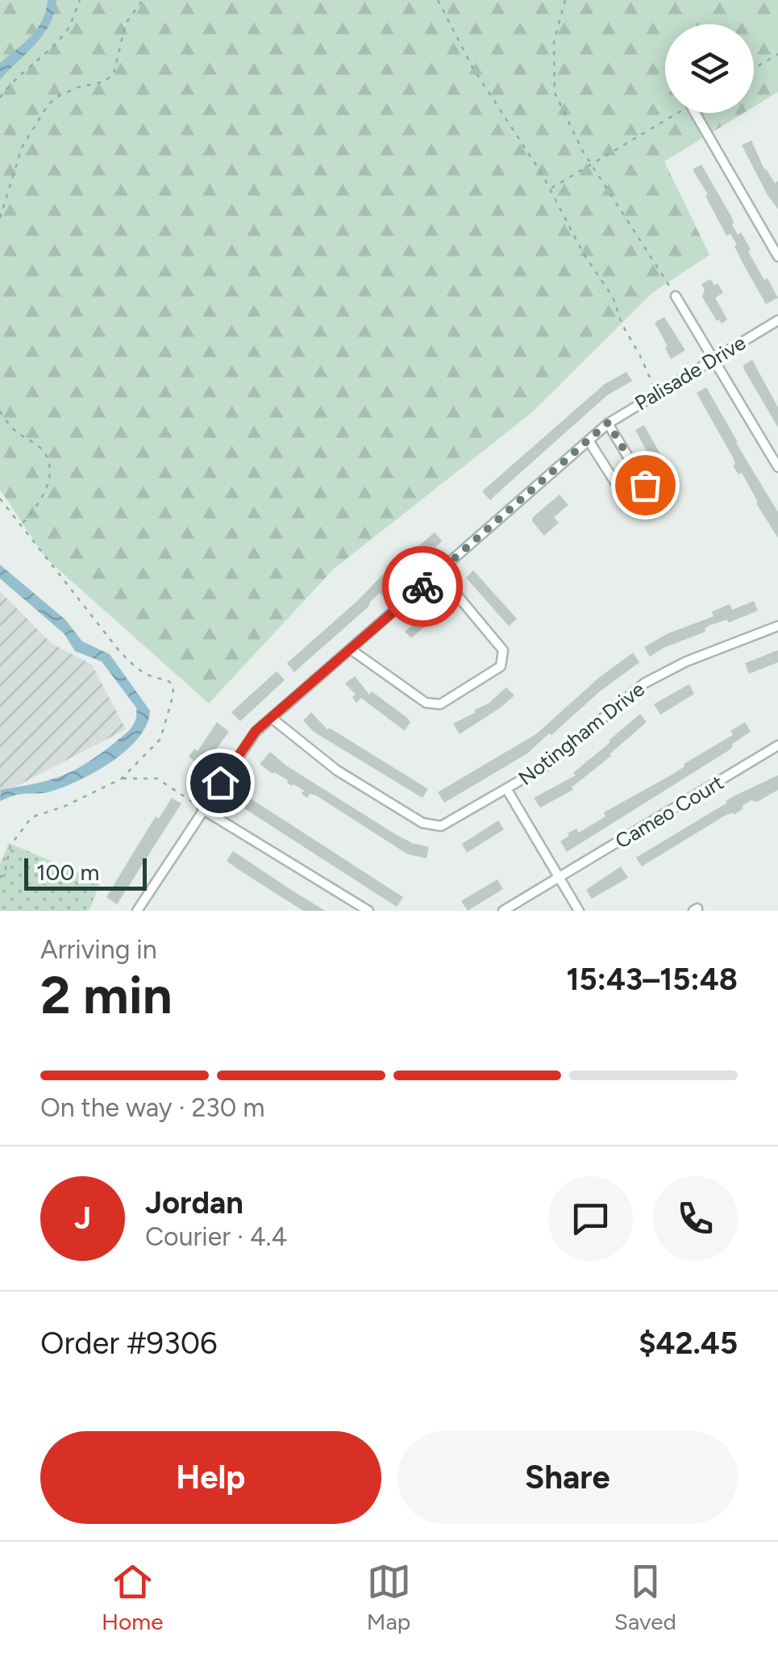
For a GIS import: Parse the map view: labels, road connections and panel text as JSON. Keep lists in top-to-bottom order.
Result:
{
  "streets": {
    "street": ["Palisade Drive", "Notingham Drive", "Cameo Court"]
  },
  "crossings": [
    ["Palisade Drive", "Notingham Drive"]
  ],
  "scale_bar": "100 m",
  "page": {
    "scale": "100 m",
    "heading": ["2 min", "Arriving in", "15:43–15:48"],
    "panel": [
      "Jordan",
      "Courier · 4.4",
      "Order #9306",
      "$42.45"
    ],
    "bar": "On the way · 230 m",
    "round": "J",
    "buttons": ["Help", "Share"],
    "tabs": ["Home", "Map", "Saved"]
  }
}
